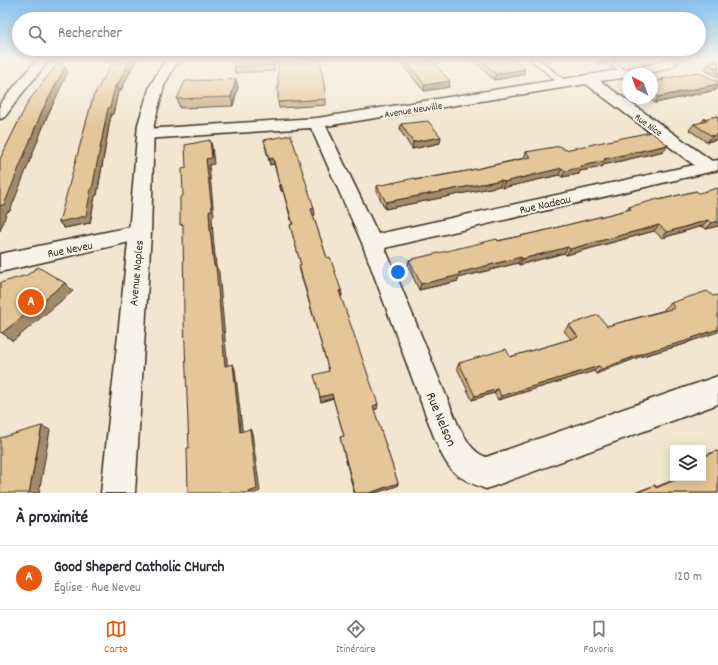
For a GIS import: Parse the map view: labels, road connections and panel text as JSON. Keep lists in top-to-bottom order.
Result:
{
  "streets": {
    "street": [
      "Avenue Neuville",
      "Rue Nice",
      "Rue Nadeau",
      "Rue Neveu",
      "Avenue Naples",
      "Rue Nelson"
    ]
  },
  "crossings": [
    ["Avenue Neuville", "Avenue Naples"],
    ["Avenue Neuville", "Rue Nelson"],
    ["Rue Nice", "Rue Nadeau"],
    ["Rue Nadeau", "Rue Nelson"],
    ["Rue Neveu", "Avenue Naples"]
  ],
  "north": "top left",
  "page": {
    "search": "Rechercher",
    "pins": "A",
    "heading": "À proximité",
    "list": [
      {
        "mark": "A",
        "name": "Good Sheperd Catholic CHurch",
        "note": "Église · Rue Neveu",
        "value": "120 m"
      }
    ],
    "nav": ["Carte", "Itinéraire", "Favoris"]
  }
}
